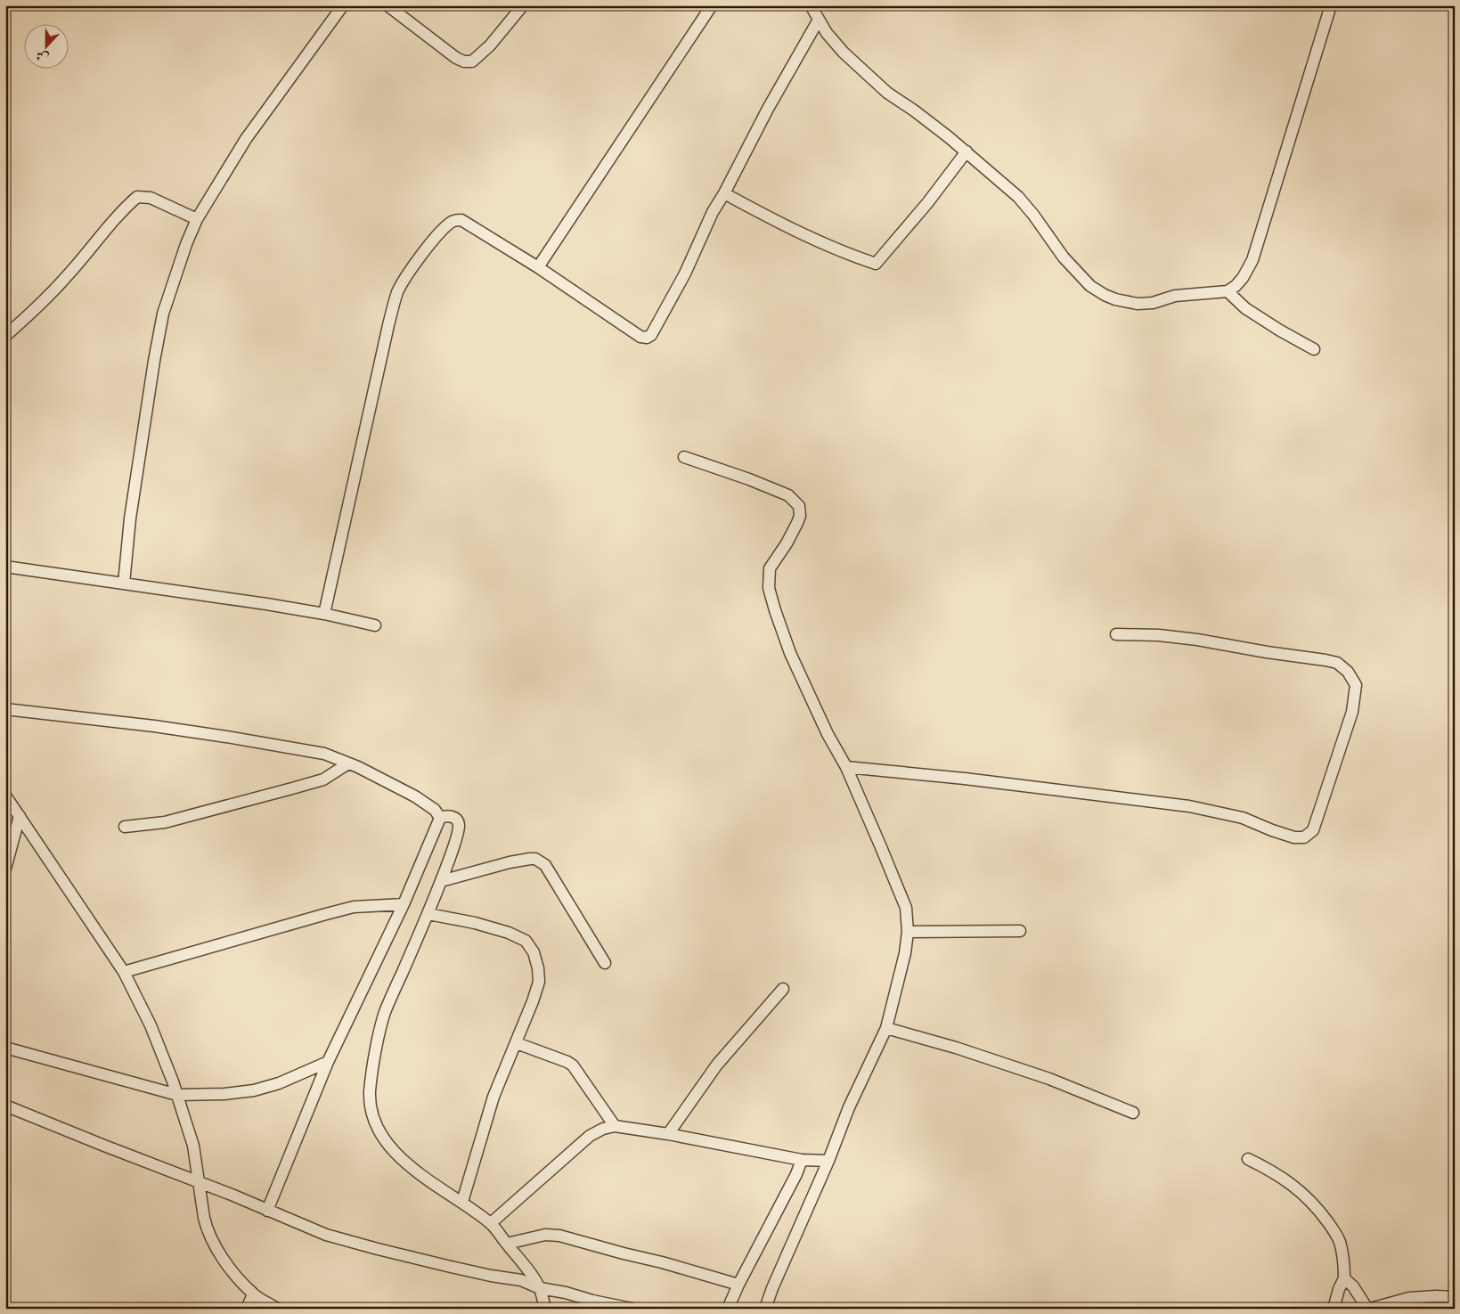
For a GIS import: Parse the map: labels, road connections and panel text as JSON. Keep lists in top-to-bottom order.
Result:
{
  "north": "bottom"
}
